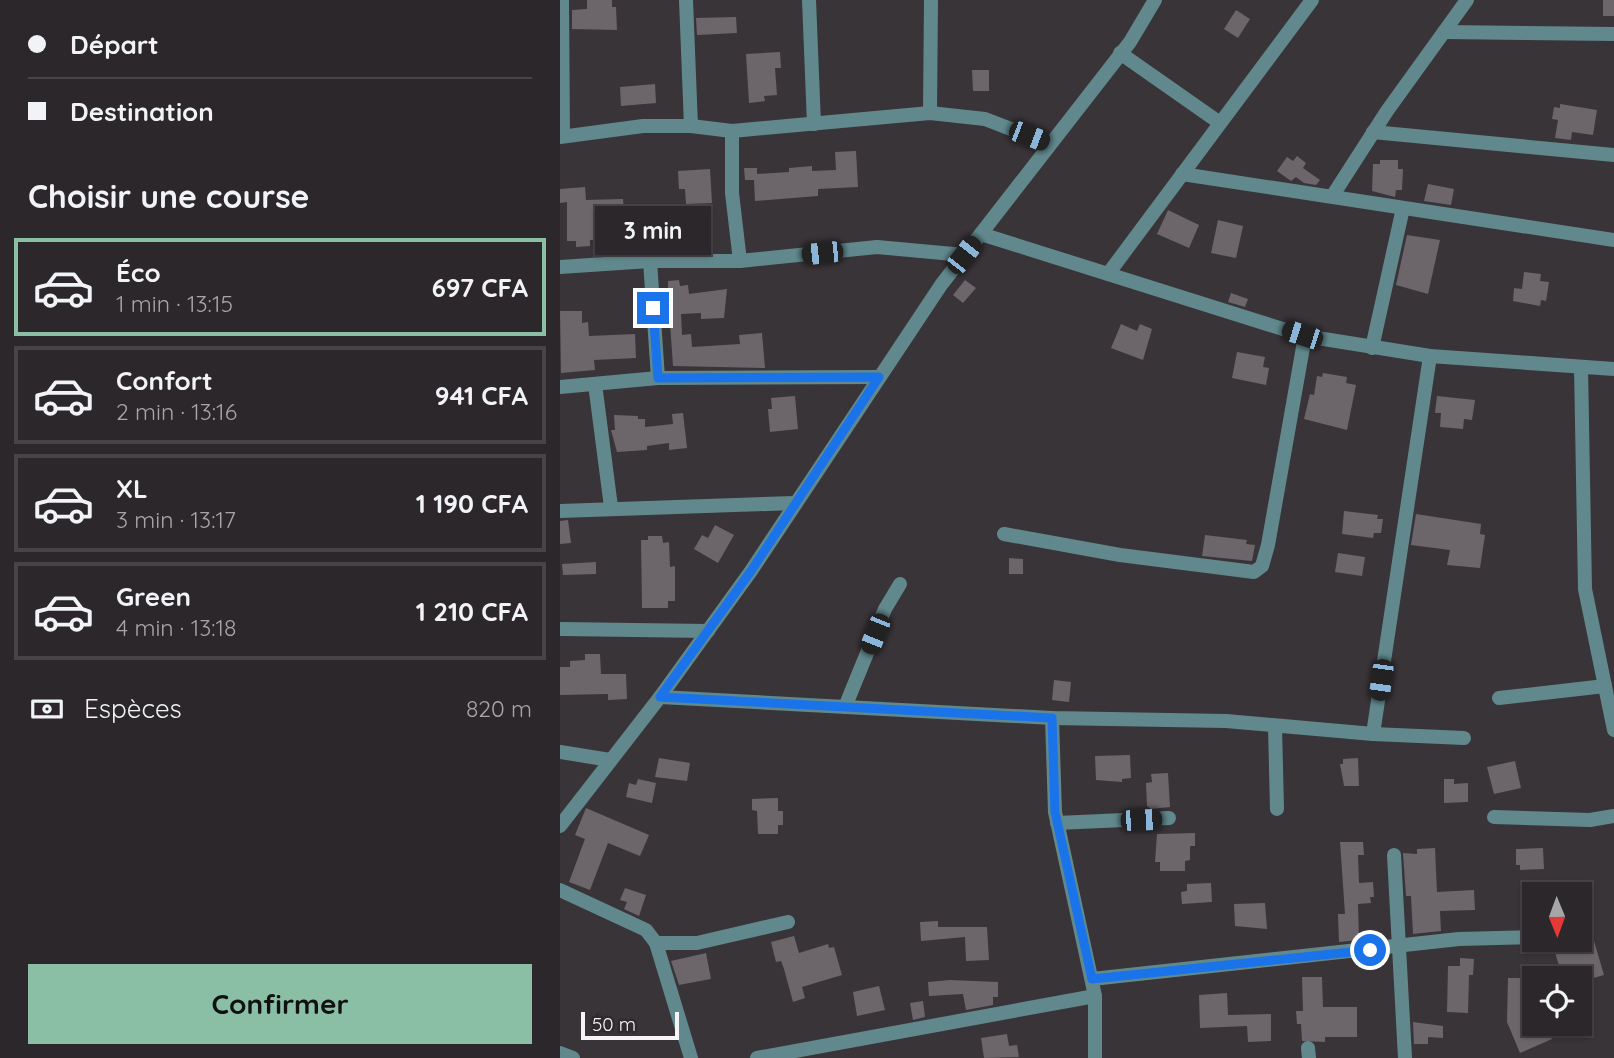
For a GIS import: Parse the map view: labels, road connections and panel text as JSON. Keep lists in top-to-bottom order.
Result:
{
  "scale_bar": "50 m",
  "north": "bottom",
  "page": {
    "banner": ["Départ", "Destination"],
    "heading": "Choisir une course",
    "bubble": "3 min",
    "list": [
      {
        "name": "Éco",
        "note": "1 min · 13:15",
        "value": "697 CFA"
      },
      {
        "name": "Confort",
        "note": "2 min · 13:16",
        "value": "941 CFA"
      },
      {
        "name": "XL",
        "note": "3 min · 13:17",
        "value": "1 190 CFA"
      },
      {
        "name": "Green",
        "note": "4 min · 13:18",
        "value": "1 210 CFA"
      }
    ],
    "pay": ["Espèces", "820 m"],
    "buttons": "Confirmer",
    "scale": "50 m"
  }
}
